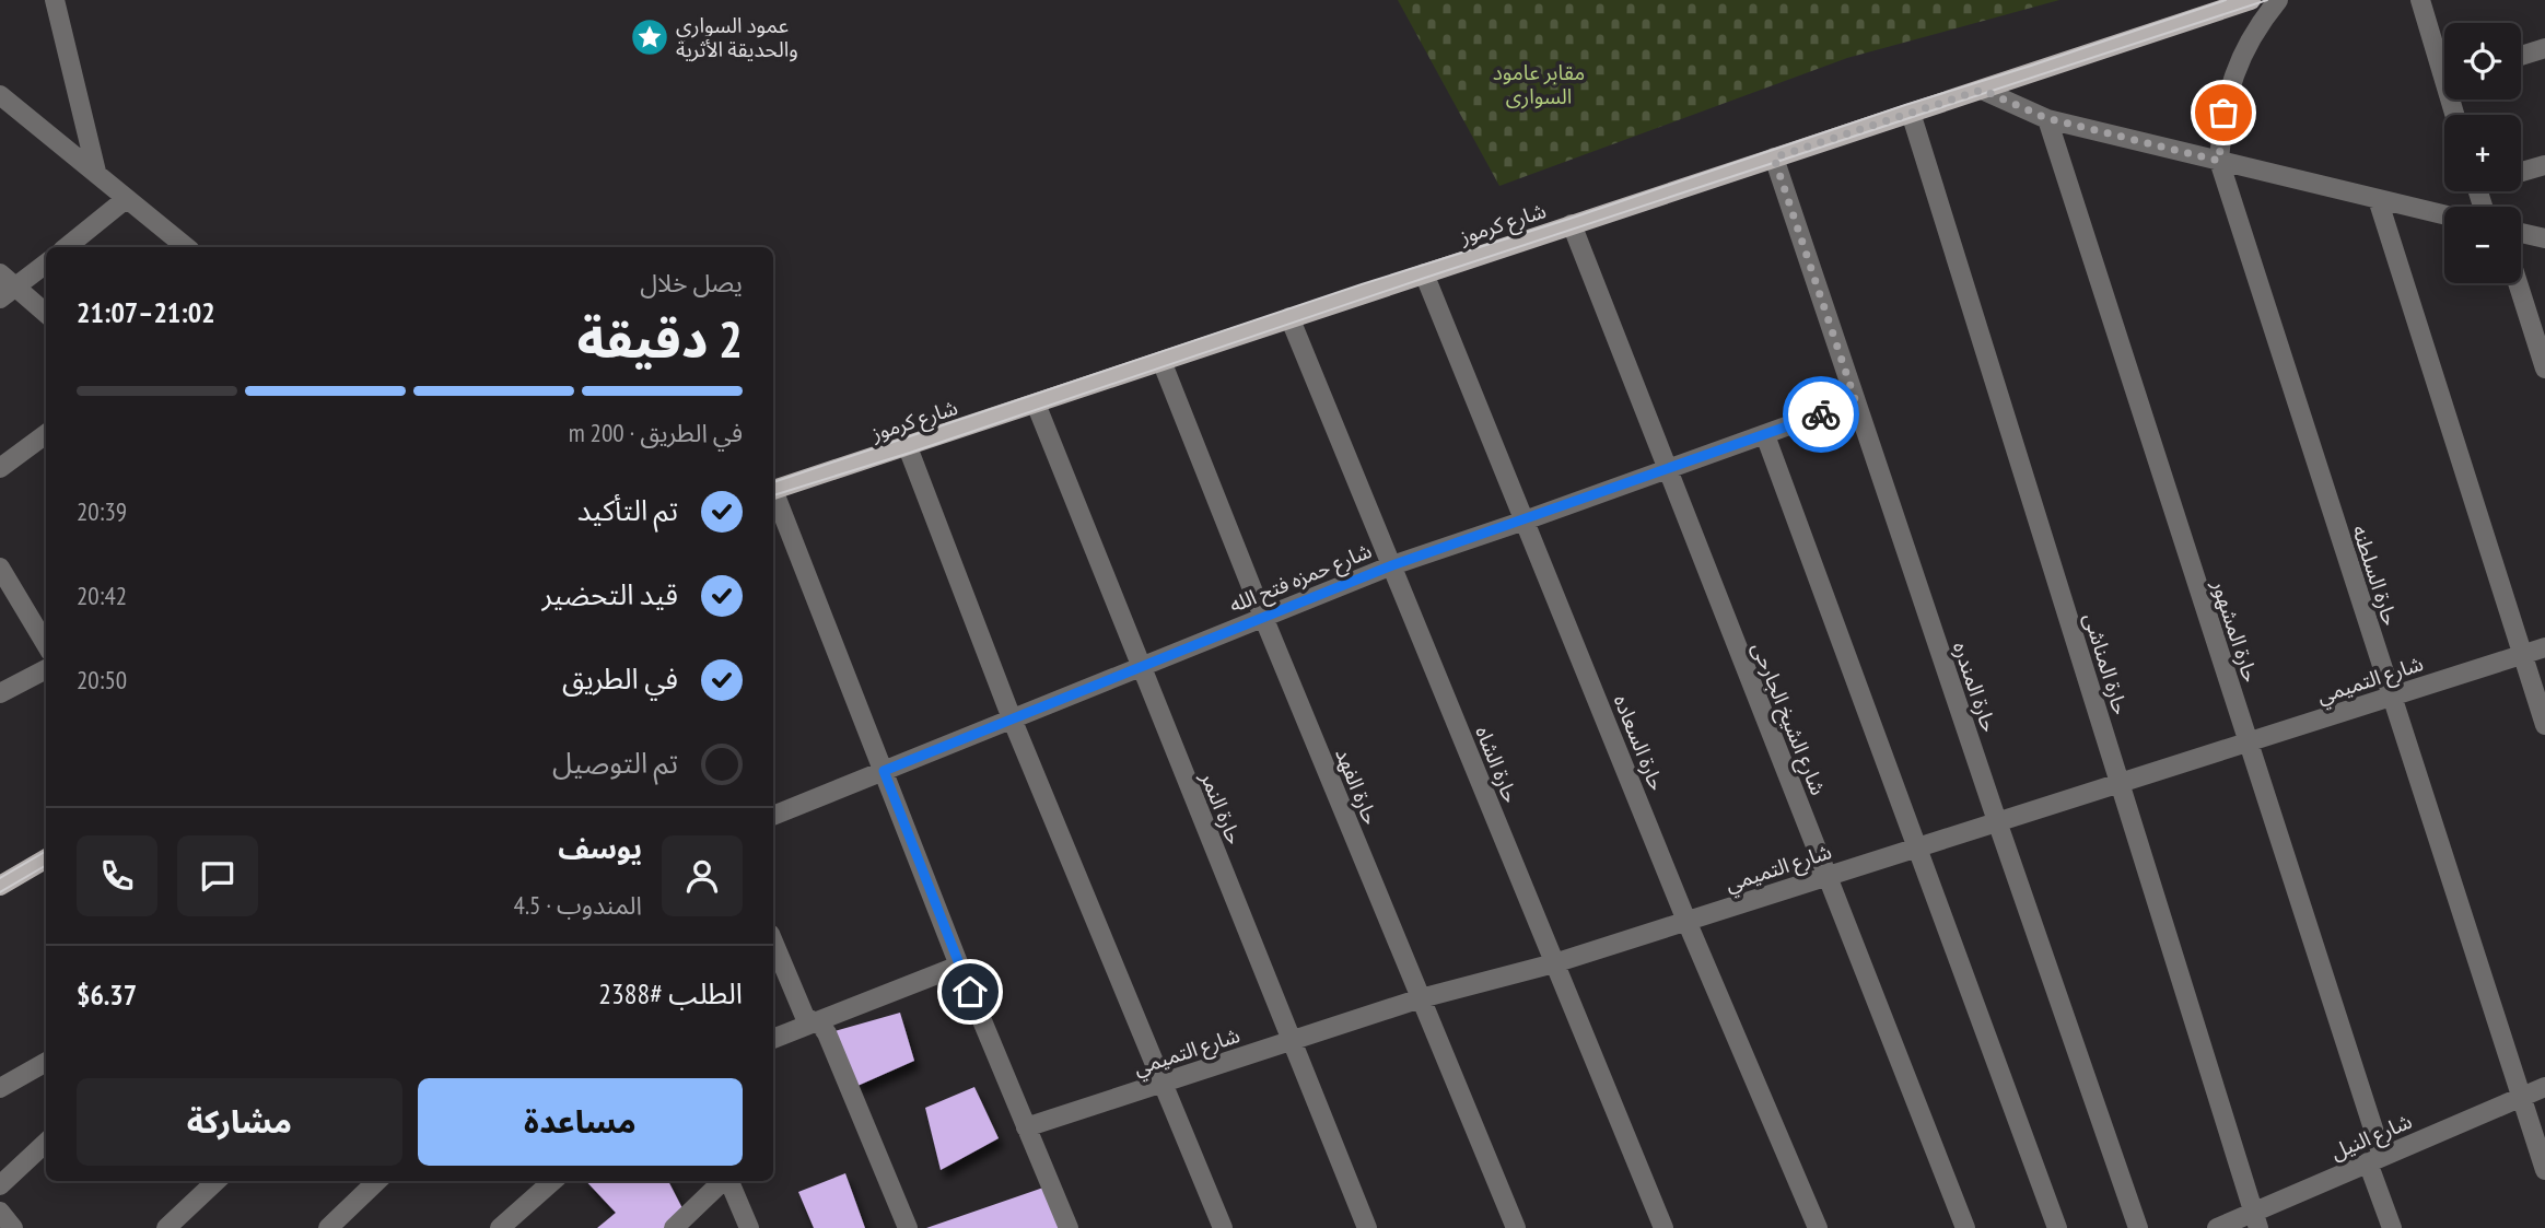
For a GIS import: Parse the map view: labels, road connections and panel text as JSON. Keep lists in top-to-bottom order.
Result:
{
  "streets": {
    "main road": ["شارع كرموز"],
    "street": [
      "حارة السلطنه",
      "شارع حمزه فتح الله",
      "حارة المشهور",
      "حارة المناشى",
      "شارع التميمي",
      "حارة المندره",
      "شارع الشيخ الجارحى",
      "حارة السعاده",
      "حارة الشاه",
      "حارة الفهد",
      "حارة النمر",
      "شارع النيل"
    ]
  },
  "crossings": [
    ["شارع كرموز", "حارة المناشى"],
    ["شارع كرموز", "حارة المندره"],
    ["شارع كرموز", "شارع الشيخ الجارحى"],
    ["شارع كرموز", "حارة السعاده"],
    ["شارع كرموز", "حارة الشاه"],
    ["شارع كرموز", "حارة الفهد"],
    ["شارع كرموز", "حارة النمر"],
    ["حارة السلطنه", "شارع التميمي"],
    ["حارة السلطنه", "شارع النيل"],
    ["شارع حمزه فتح الله", "حارة المندره"],
    ["شارع حمزه فتح الله", "شارع الشيخ الجارحى"],
    ["شارع حمزه فتح الله", "حارة السعاده"],
    ["شارع حمزه فتح الله", "حارة الشاه"],
    ["شارع حمزه فتح الله", "حارة الفهد"],
    ["شارع حمزه فتح الله", "حارة النمر"],
    ["حارة المشهور", "شارع التميمي"],
    ["حارة المشهور", "شارع النيل"],
    ["حارة المناشى", "شارع التميمي"],
    ["حارة المناشى", "شارع النيل"],
    ["شارع التميمي", "حارة المندره"],
    ["شارع التميمي", "شارع الشيخ الجارحى"],
    ["شارع التميمي", "حارة السعاده"],
    ["شارع التميمي", "حارة الشاه"],
    ["شارع التميمي", "حارة الفهد"],
    ["شارع التميمي", "حارة النمر"]
  ],
  "parks": ["مقابر عامود السوارى"],
  "places": {
    "place": ["عمود السواري والحديقة الأثرية"]
  },
  "page": {
    "map_buttons": ["+", "−"],
    "heading": ["2 دقيقة", "يصل خلال", "21:02–21:07"],
    "panel": [
      "يوسف",
      "المندوب · 4.5",
      "الطلب #2388",
      "$6.37"
    ],
    "bar": "في الطريق · 200 m",
    "list": [
      ["تم التأكيد", "20:39"],
      ["قيد التحضير", "20:42"],
      ["في الطريق", "20:50"],
      "تم التوصيل"
    ],
    "buttons": ["مساعدة", "مشاركة"]
  }
}
